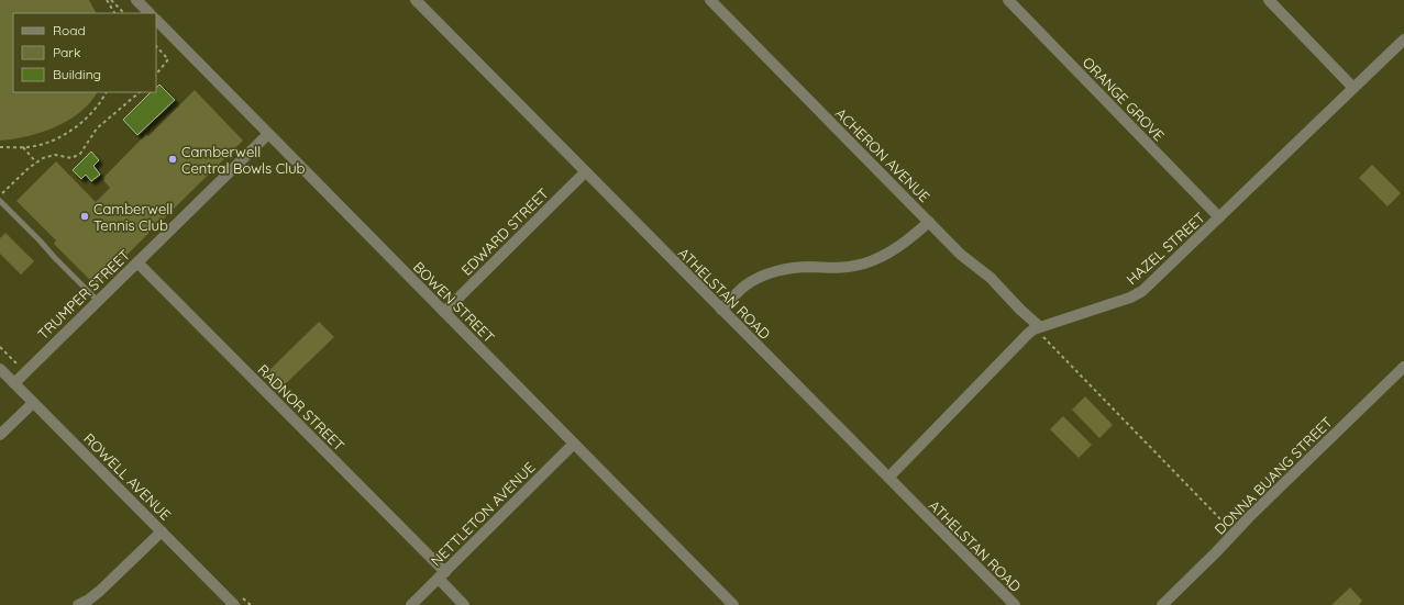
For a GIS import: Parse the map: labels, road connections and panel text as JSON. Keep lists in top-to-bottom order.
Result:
{
  "streets": {
    "street": [
      "ORANGE GROVE",
      "ACHERON AVENUE",
      "EDWARD STREET",
      "HAZEL STREET",
      "ATHELSTAN ROAD",
      "TRUMPER STREET",
      "BOWEN STREET",
      "RADNOR STREET",
      "DONNA BUANG STREET",
      "ROWELL AVENUE",
      "NETTLETON AVENUE"
    ]
  },
  "crossings": [
    ["ORANGE GROVE", "HAZEL STREET"],
    ["ACHERON AVENUE", "HAZEL STREET"],
    ["EDWARD STREET", "ATHELSTAN ROAD"],
    ["EDWARD STREET", "BOWEN STREET"],
    ["HAZEL STREET", "ATHELSTAN ROAD"],
    ["TRUMPER STREET", "BOWEN STREET"],
    ["TRUMPER STREET", "RADNOR STREET"],
    ["TRUMPER STREET", "ROWELL AVENUE"],
    ["BOWEN STREET", "NETTLETON AVENUE"],
    ["RADNOR STREET", "NETTLETON AVENUE"]
  ],
  "places": ["Camberwell Central Bowls Club", "Camberwell Tennis Club"],
  "legend": ["Road", "Park", "Building"]
}
